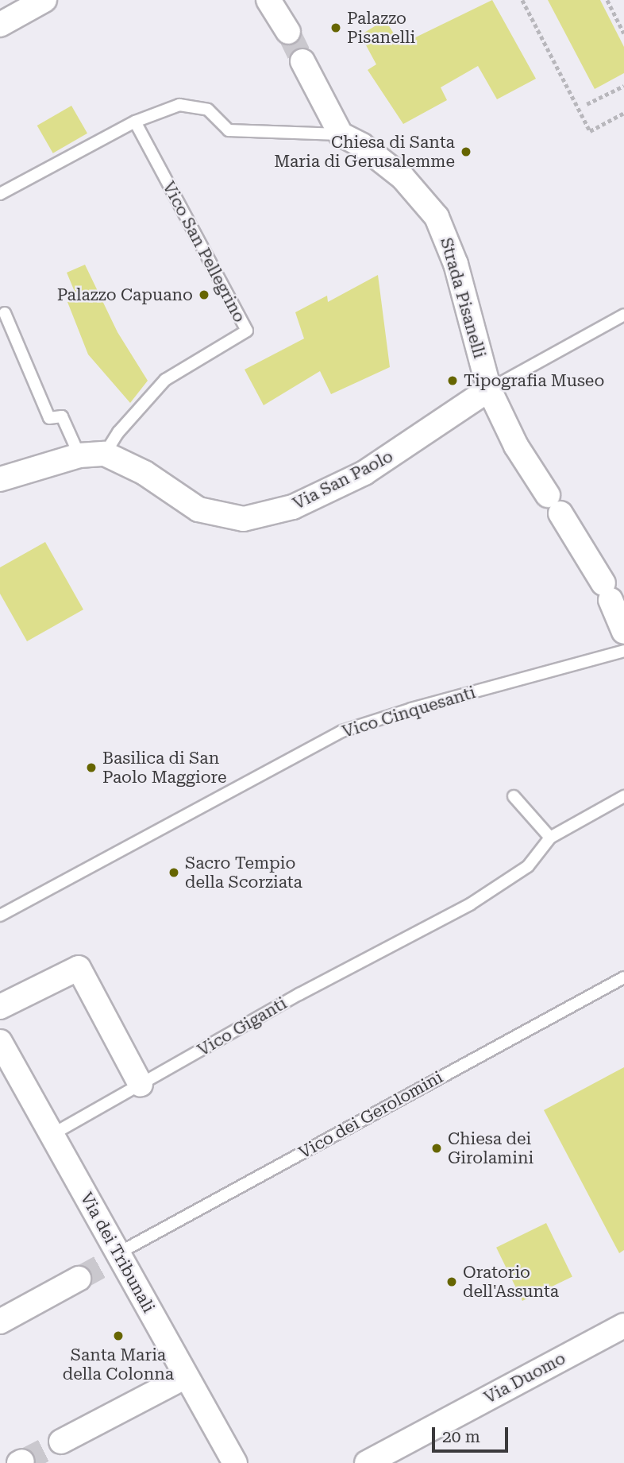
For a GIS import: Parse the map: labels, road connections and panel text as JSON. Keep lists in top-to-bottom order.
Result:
{
  "streets": {
    "street": [
      "Strada Pisanelli",
      "Via San Paolo",
      "Via dei Tribunali",
      "Via Duomo"
    ],
    "lane": [
      "Vico San Pellegrino",
      "Vico Cinquesanti",
      "Vico Giganti",
      "Vico dei Gerolomini"
    ]
  },
  "crossings": [
    ["Vico San Pellegrino", "Via San Paolo"],
    ["Strada Pisanelli", "Via San Paolo"],
    ["Vico Giganti", "Via dei Tribunali"],
    ["Vico dei Gerolomini", "Via dei Tribunali"]
  ],
  "places": [
    "Palazzo Pisanelli",
    "Chiesa di Santa Maria di Gerusalemme",
    "Palazzo Capuano",
    "Tipografia Museo",
    "Basilica di San Paolo Maggiore",
    "Sacro Tempio della Scorziata",
    "Chiesa dei Girolamini",
    "Oratorio dell'Assunta",
    "Santa Maria della Colonna"
  ],
  "scale_bar": "20 m"
}
